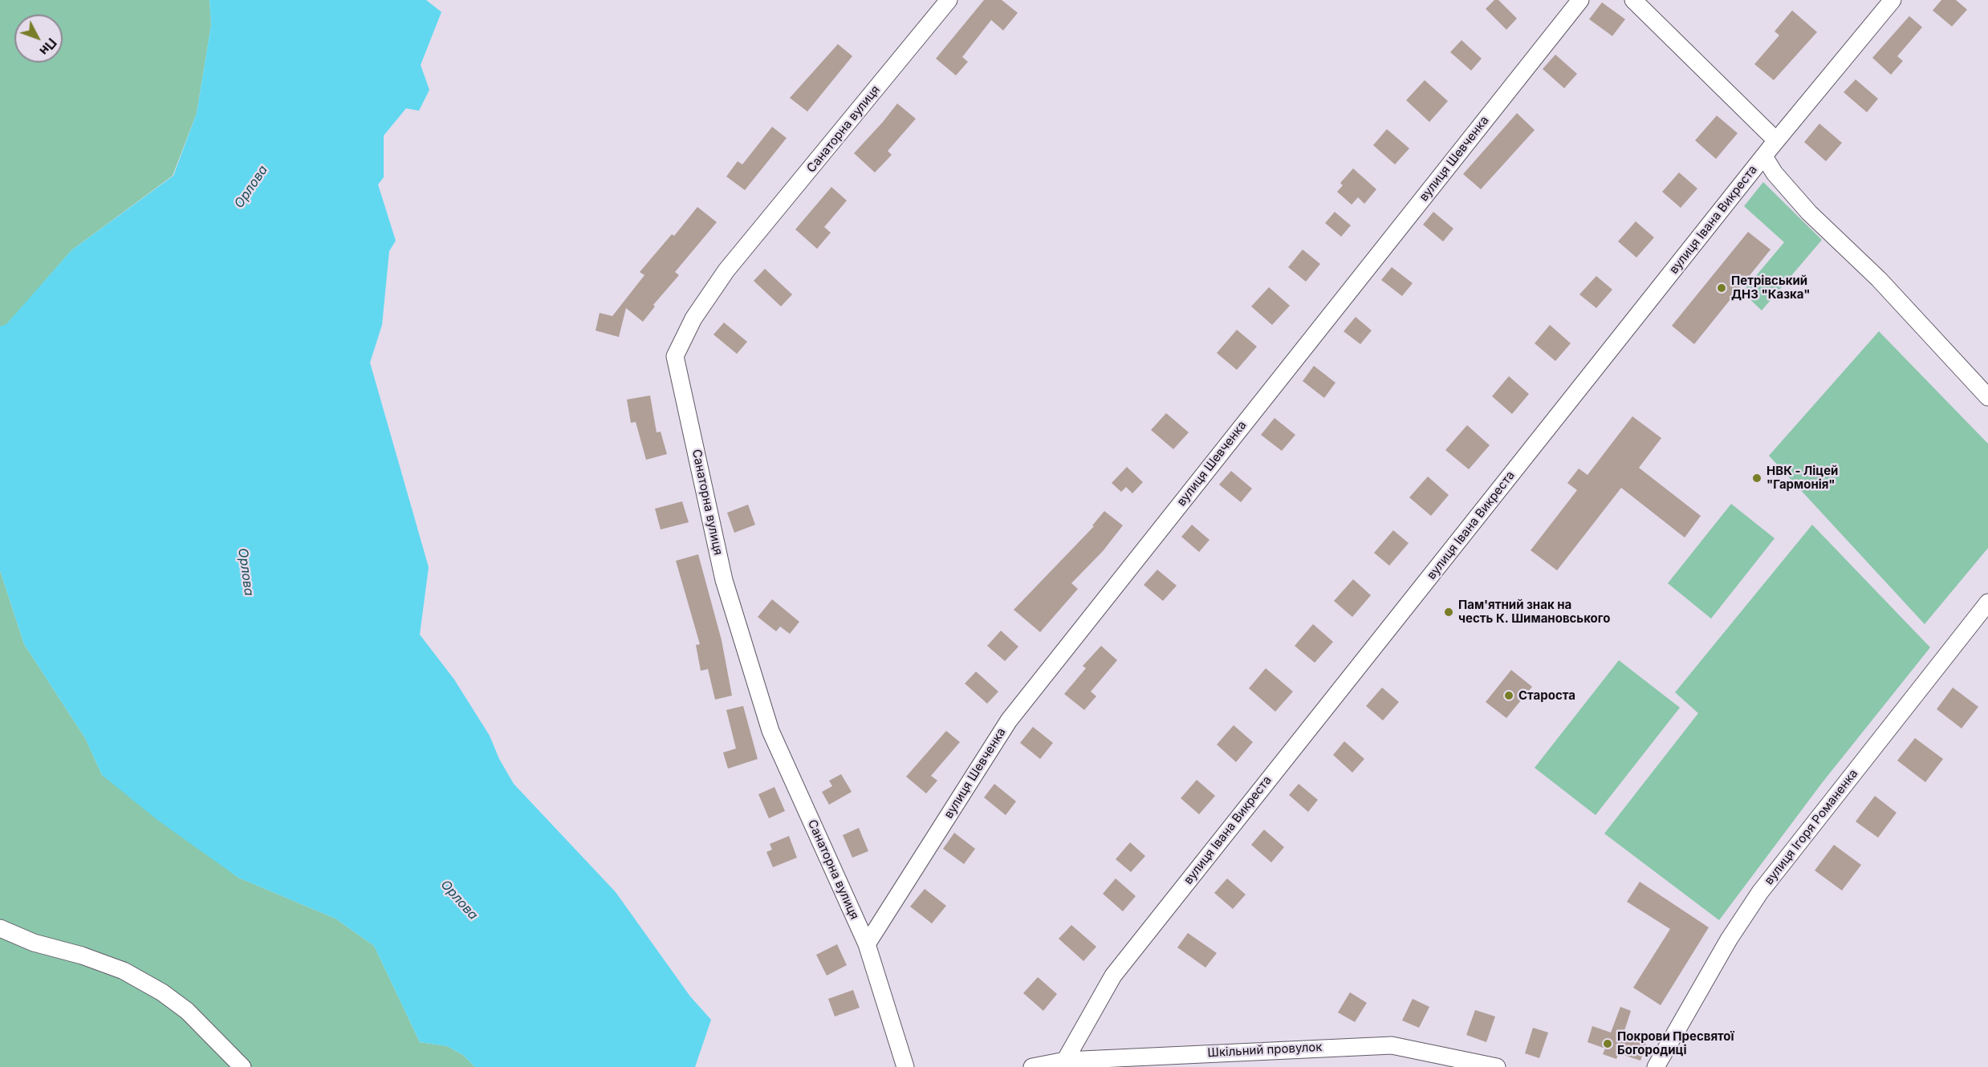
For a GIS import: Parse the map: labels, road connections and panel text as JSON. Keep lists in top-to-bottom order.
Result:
{
  "streets": {
    "street": [
      "Санаторна вулиця",
      "вулиця Шевченка",
      "вулиця Івана Викреста",
      "вулиця Ігоря Романенка",
      "Шкільний провулок"
    ]
  },
  "crossings": [
    ["Санаторна вулиця", "вулиця Шевченка"],
    ["вулиця Івана Викреста", "Шкільний провулок"]
  ],
  "water": ["Орлова"],
  "places": [
    "Петрівський ДНЗ \"Казка\"",
    "НВК - Ліцей \"Гармонія\"",
    "Пам'ятний знак на честь К. Шимановського",
    "Староста",
    "Покрови Пресвятої Богородиці"
  ],
  "north": "bottom right"
}
